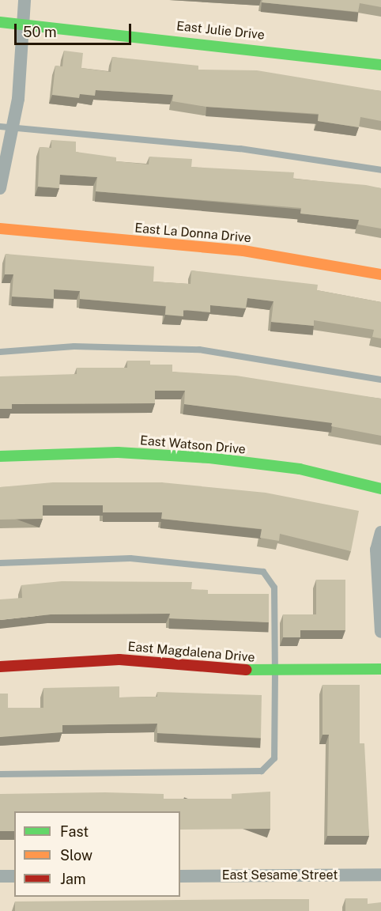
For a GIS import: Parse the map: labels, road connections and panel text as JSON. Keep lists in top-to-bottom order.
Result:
{
  "streets": {
    "street": [
      "East Julie Drive",
      "East La Donna Drive",
      "East Watson Drive",
      "East Magdalena Drive",
      "East Sesame Street"
    ]
  },
  "legend": ["Fast", "Slow", "Jam"],
  "scale_bar": "50 m"
}
